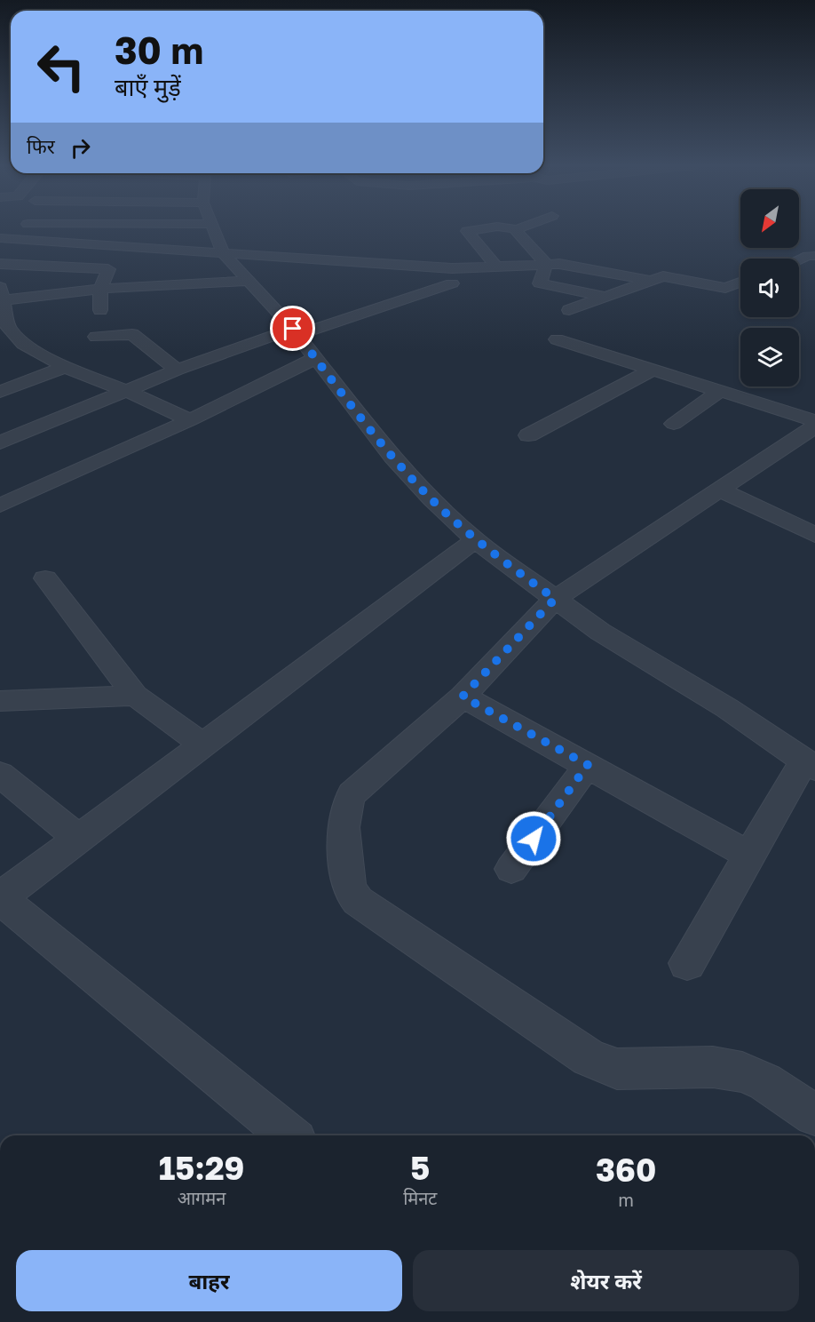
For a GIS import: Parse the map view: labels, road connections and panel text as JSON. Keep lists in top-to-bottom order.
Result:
{
  "north": "bottom left",
  "page": {
    "turn": ["30 m", "बाएँ मुड़ें"],
    "then": "फिर",
    "eta": [
      "15:29",
      "आगमन",
      "5",
      "मिनट",
      "360",
      "m"
    ],
    "buttons": ["बाहर", "शेयर करें"]
  }
}
